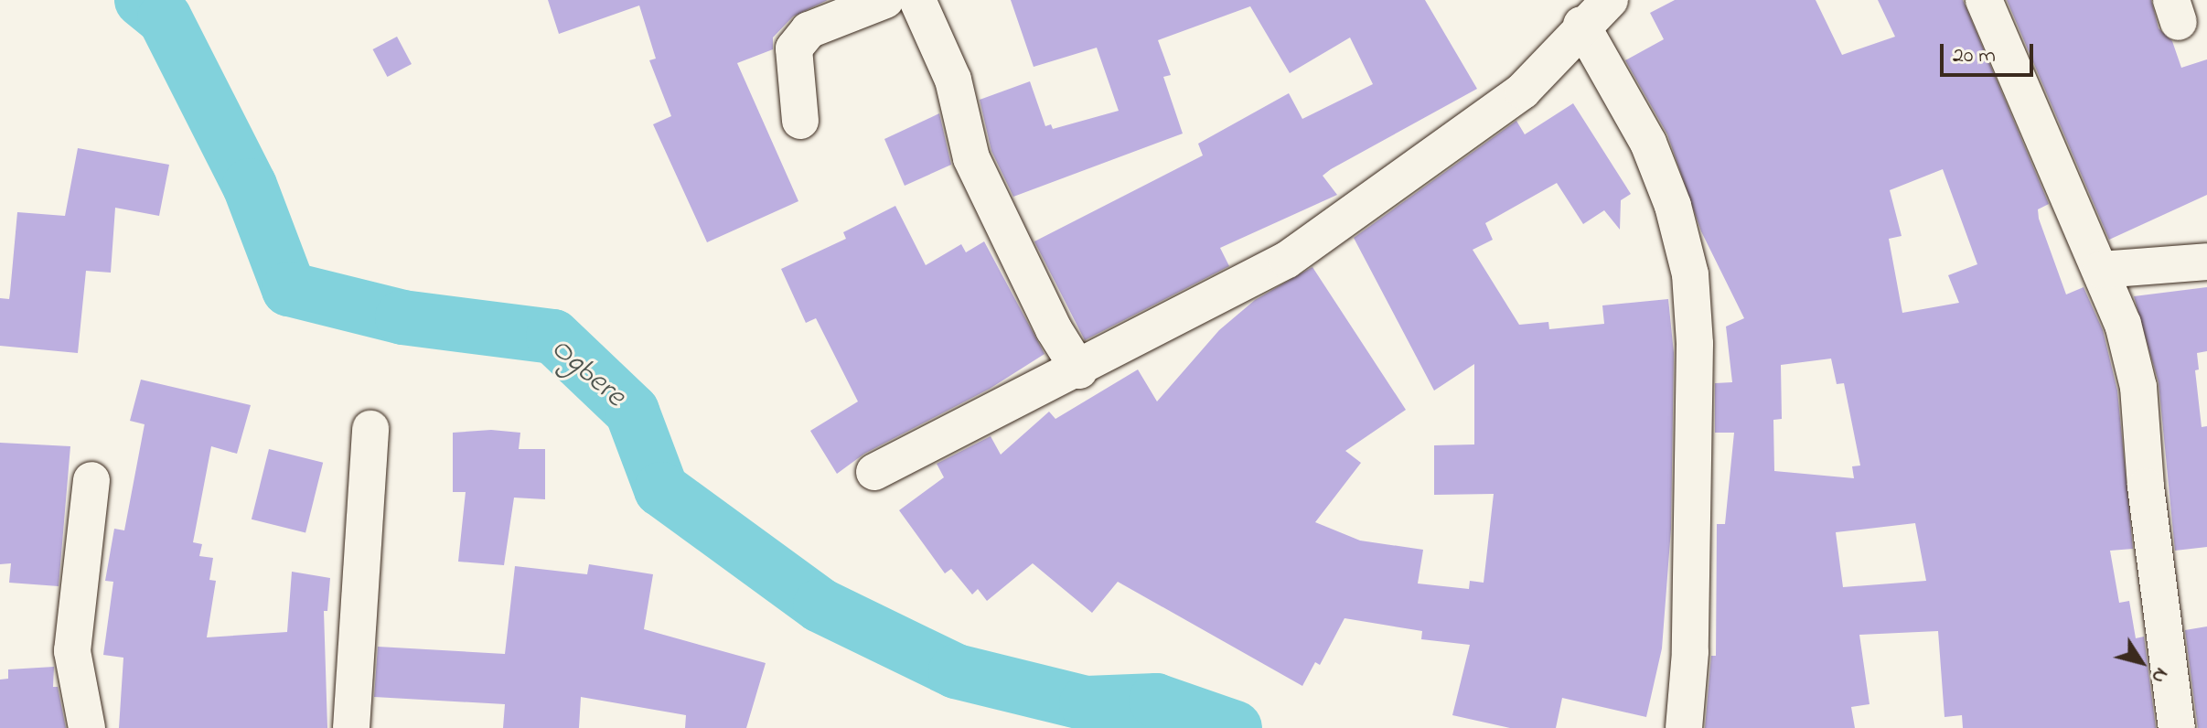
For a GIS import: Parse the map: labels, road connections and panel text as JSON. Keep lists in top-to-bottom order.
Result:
{
  "water": ["Ogbere"],
  "scale_bar": "20 m",
  "north": "bottom right"
}
